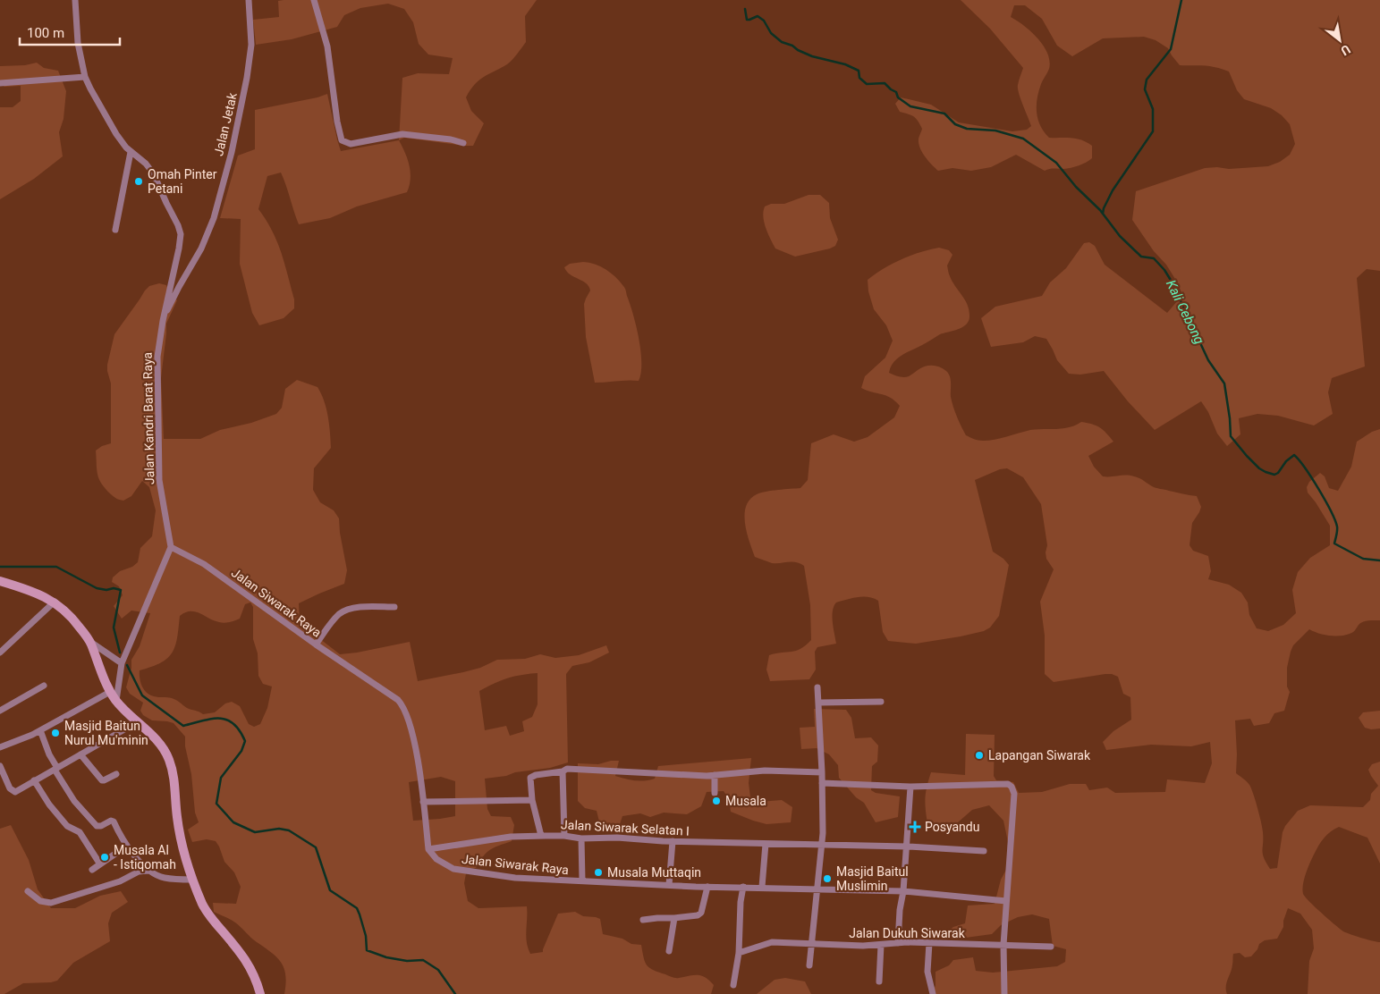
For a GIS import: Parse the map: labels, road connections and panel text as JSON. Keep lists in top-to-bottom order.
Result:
{
  "streets": {
    "street": [
      "Jalan Jetak",
      "Jalan Kandri Barat Raya",
      "Jalan Siwarak Raya",
      "Jalan Siwarak Selatan I",
      "Jalan Dukuh Siwarak"
    ]
  },
  "crossings": [
    ["Jalan Jetak", "Jalan Kandri Barat Raya"],
    ["Jalan Kandri Barat Raya", "Jalan Siwarak Raya"],
    ["Jalan Siwarak Raya", "Jalan Siwarak Selatan I"]
  ],
  "water": ["Kali Cebong"],
  "places": {
    "other": [
      "Omah Pinter Petani",
      "Masjid Baitun Nurul Mu'minin",
      "Lapangan Siwarak",
      "Musala",
      "Musala Al - Istiqomah",
      "Musala Muttaqin",
      "Masjid Baitul Muslimin"
    ],
    "health": ["Posyandu"]
  },
  "scale_bar": "100 m",
  "north": "bottom right"
}
